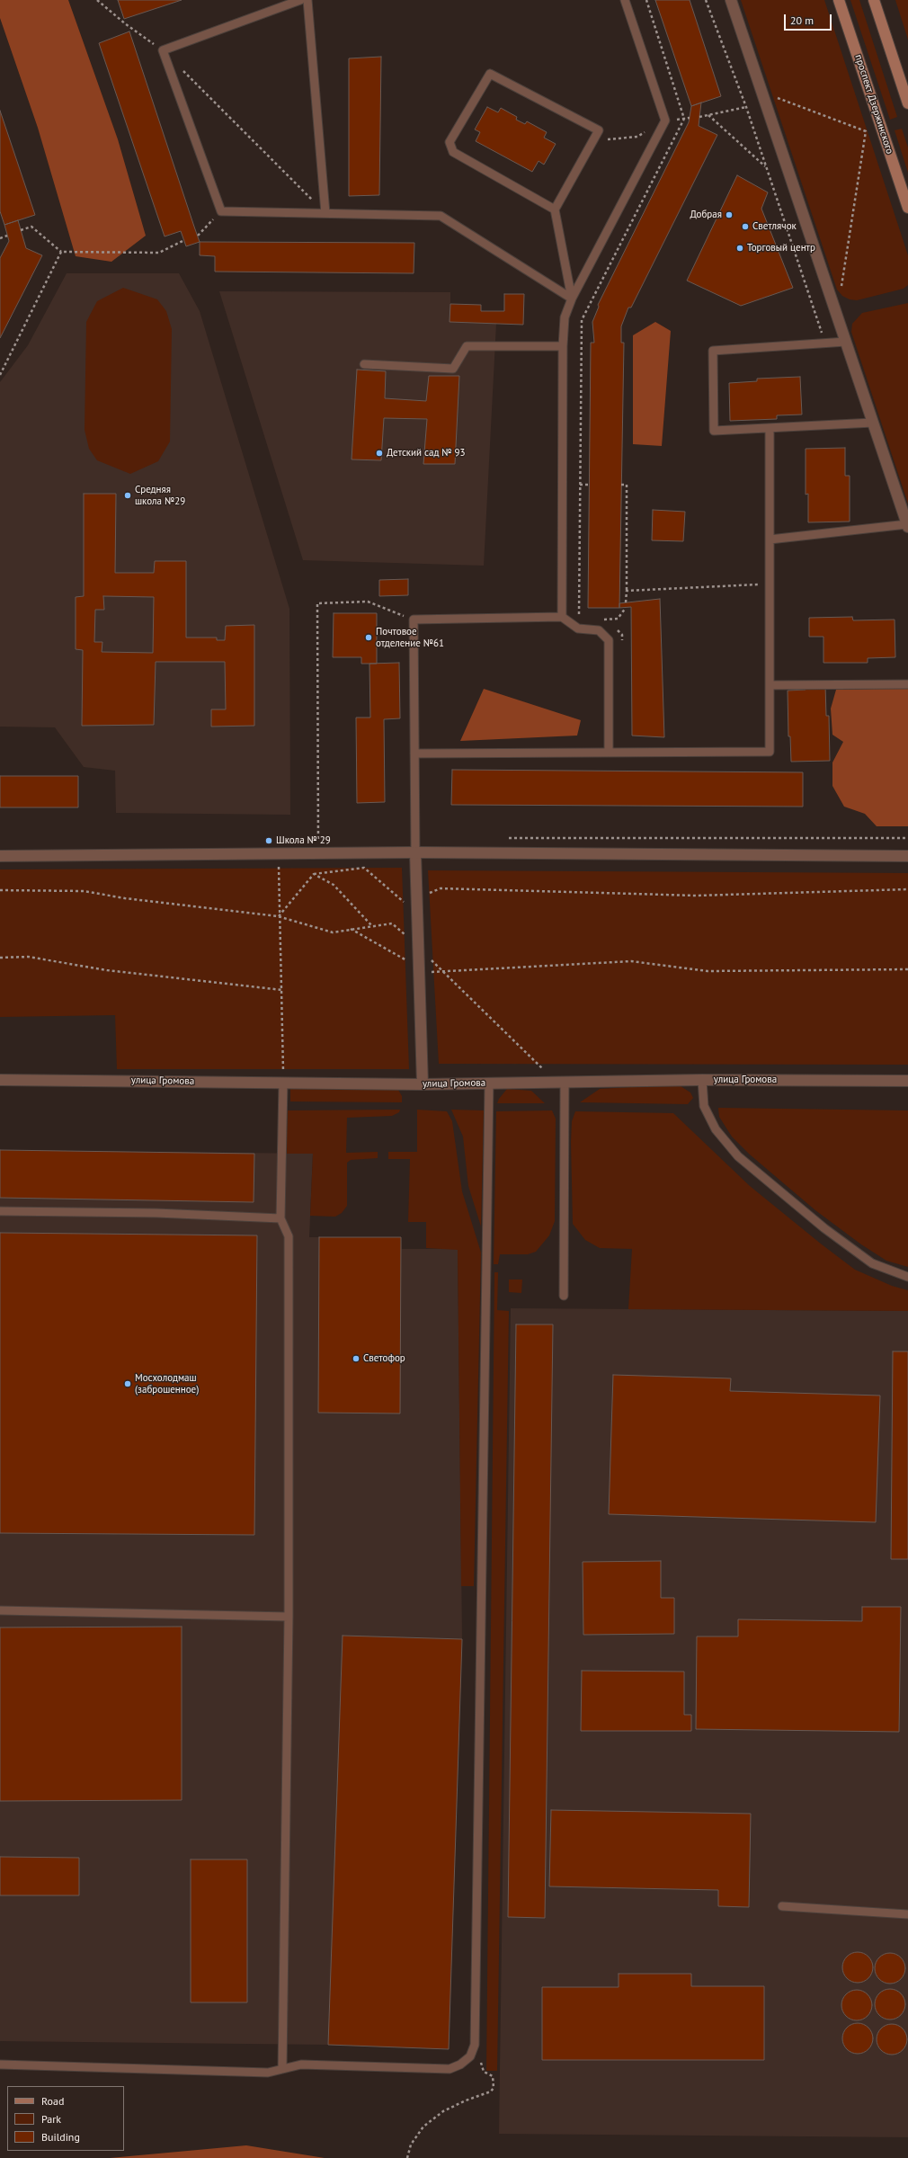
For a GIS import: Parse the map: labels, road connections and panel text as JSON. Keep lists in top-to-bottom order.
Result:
{
  "streets": {
    "main road": ["проспект Дзержинского"],
    "street": ["улица Громова"]
  },
  "places": [
    "Добрая",
    "Светлячок",
    "Торговый центр",
    "Детский сад № 93",
    "Средняя школа №29",
    "Почтовое отделение №61",
    "Школа № 29",
    "Светофор",
    "Мосхолодмаш (заброшенное)"
  ],
  "legend": ["Road", "Park", "Building"],
  "scale_bar": "20 m"
}
